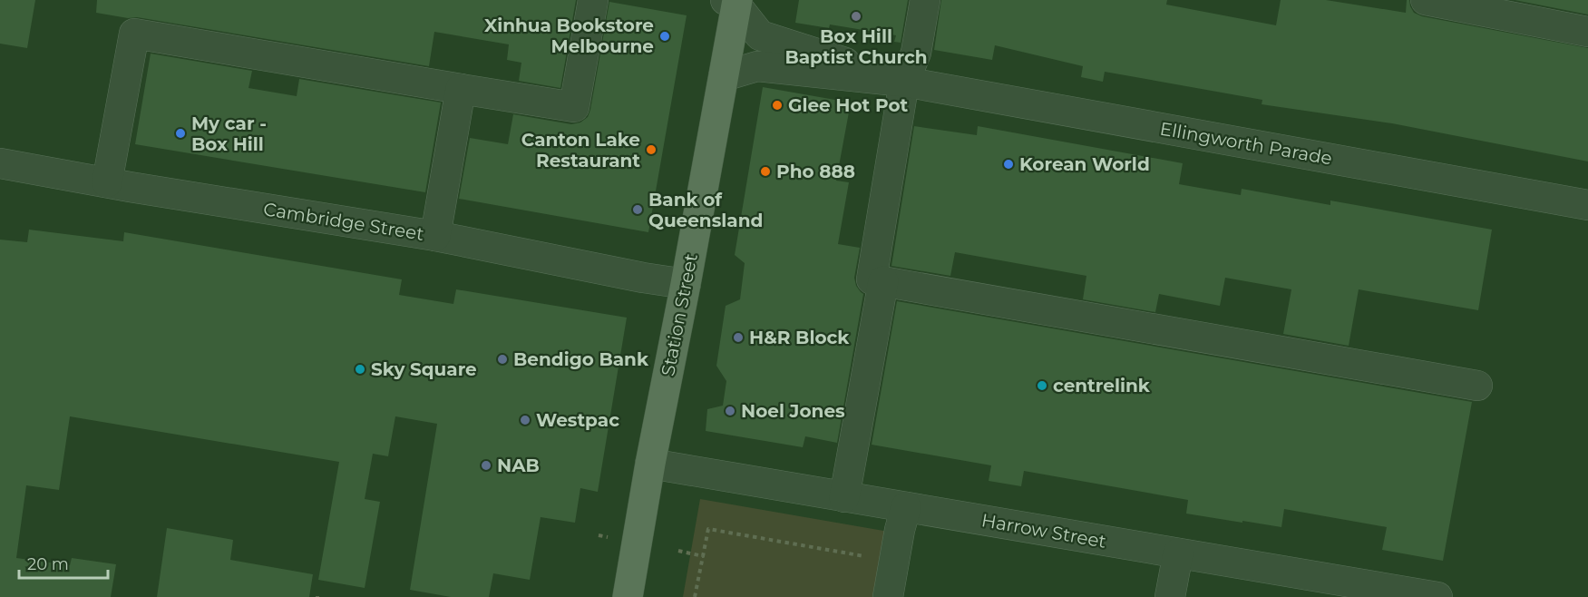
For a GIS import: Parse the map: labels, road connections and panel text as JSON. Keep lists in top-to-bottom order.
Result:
{
  "streets": {
    "main road": ["Station Street"],
    "street": ["Ellingworth Parade", "Cambridge Street", "Harrow Street"]
  },
  "crossings": [
    ["Ellingworth Parade", "Station Street"],
    ["Cambridge Street", "Station Street"],
    ["Station Street", "Harrow Street"]
  ],
  "places": [
    "Box Hill Baptist Church",
    "Xinhua Bookstore Melbourne",
    "Glee Hot Pot",
    "My car - Box Hill",
    "Canton Lake Restaurant",
    "Korean World",
    "Pho 888",
    "Bank of Queensland",
    "H&R Block",
    "Bendigo Bank",
    "Sky Square",
    "centrelink",
    "Noel Jones",
    "Westpac",
    "NAB"
  ],
  "scale_bar": "20 m"
}
